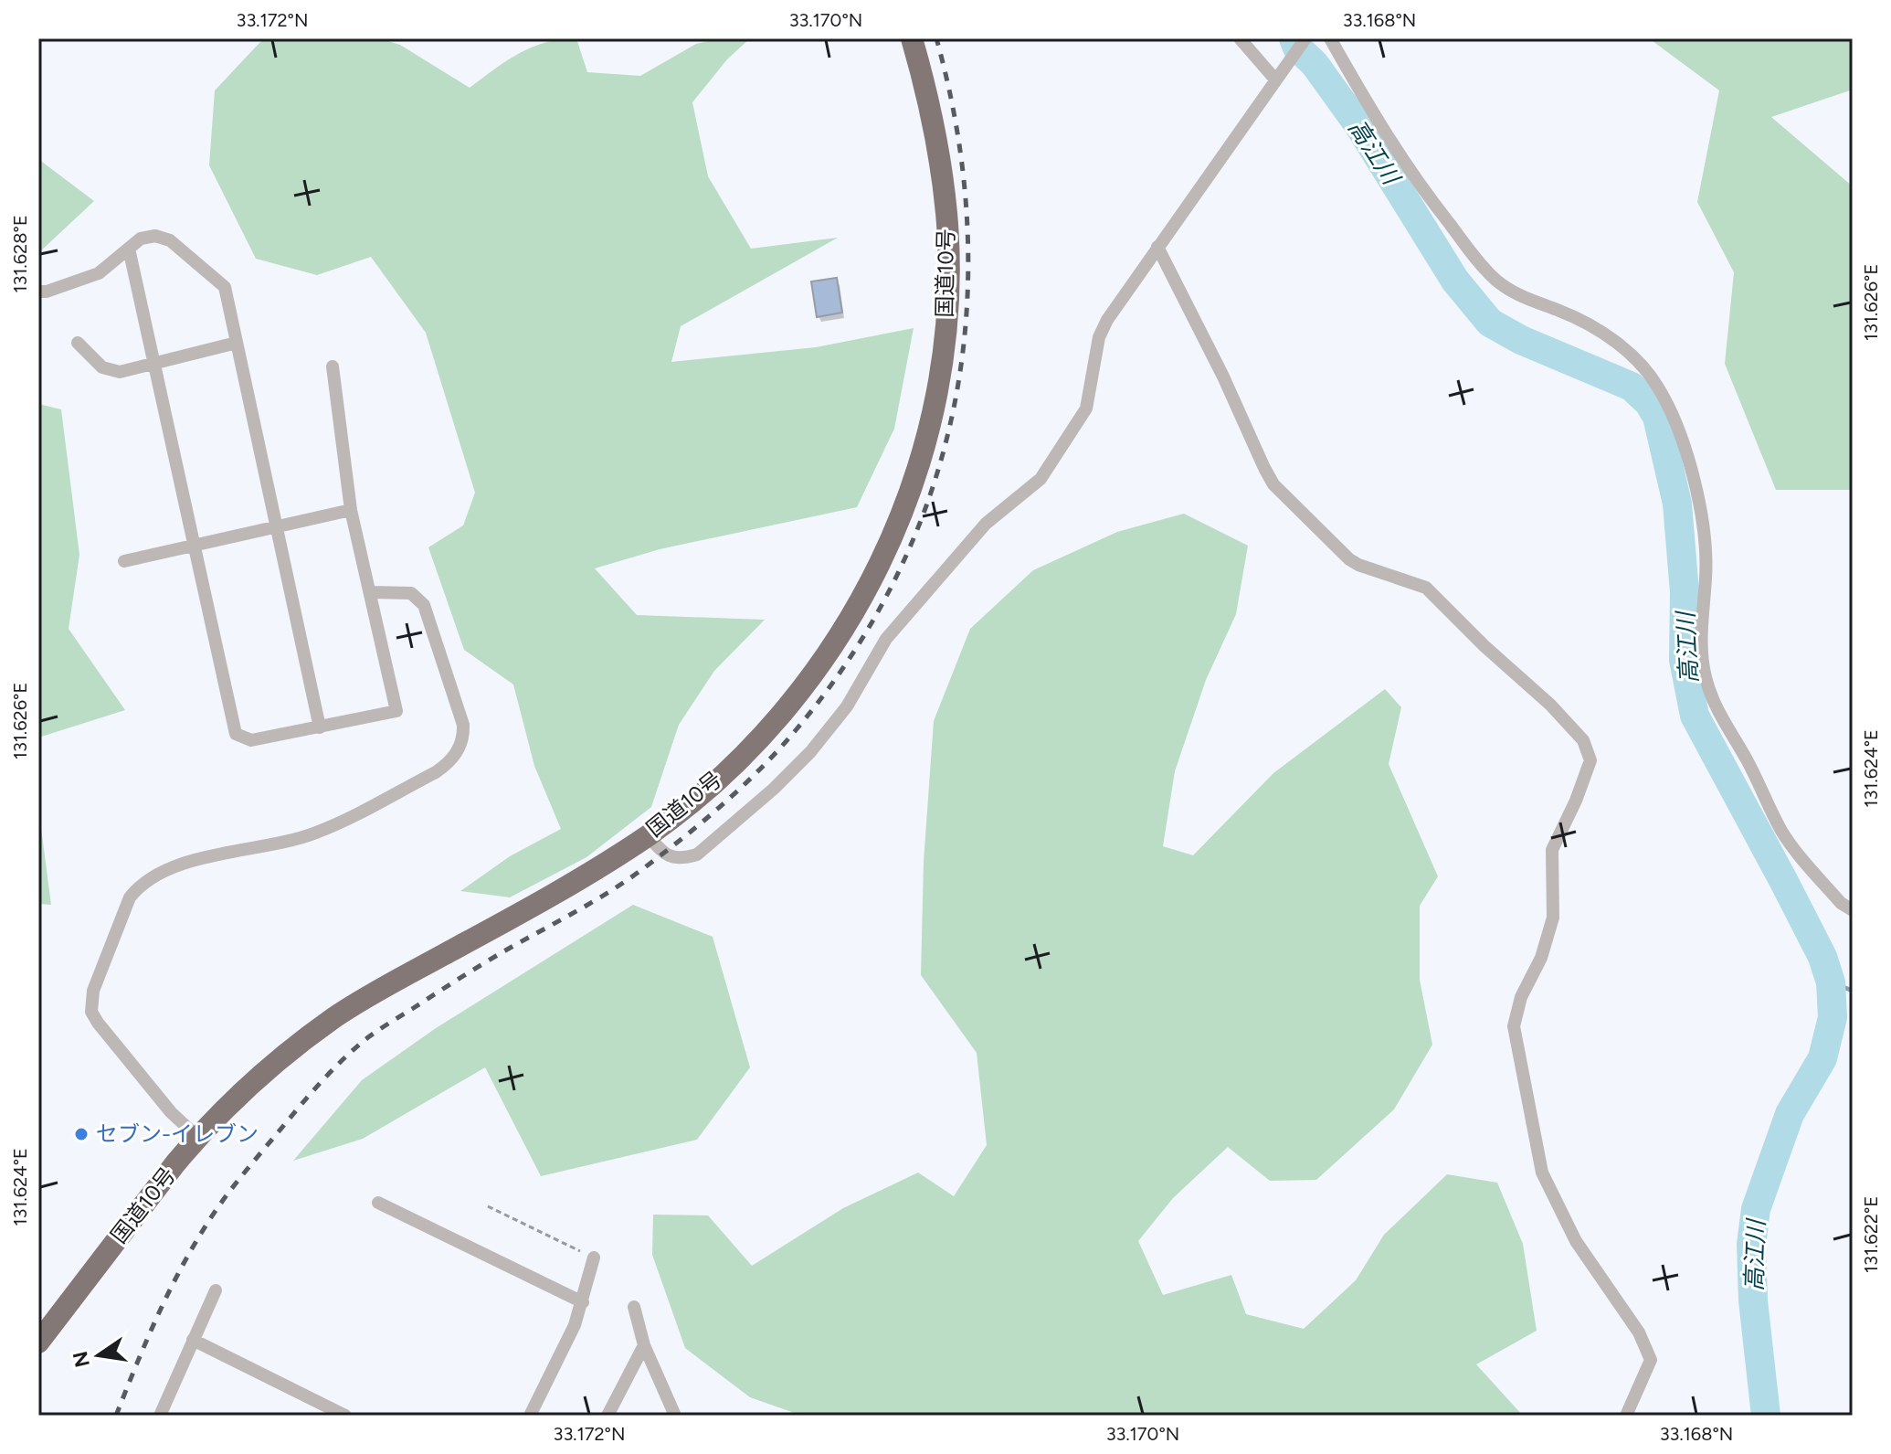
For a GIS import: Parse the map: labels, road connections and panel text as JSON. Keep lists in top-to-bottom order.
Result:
{
  "streets": {
    "highway": ["国道10号"]
  },
  "water": ["高江川"],
  "places": ["セブン-イレブン"],
  "north": "left",
  "coordinates": [
    "33.172°N",
    "33.170°N",
    "33.168°N",
    "131.628°E",
    "131.626°E",
    "131.624°E",
    "131.622°E"
  ]
}
